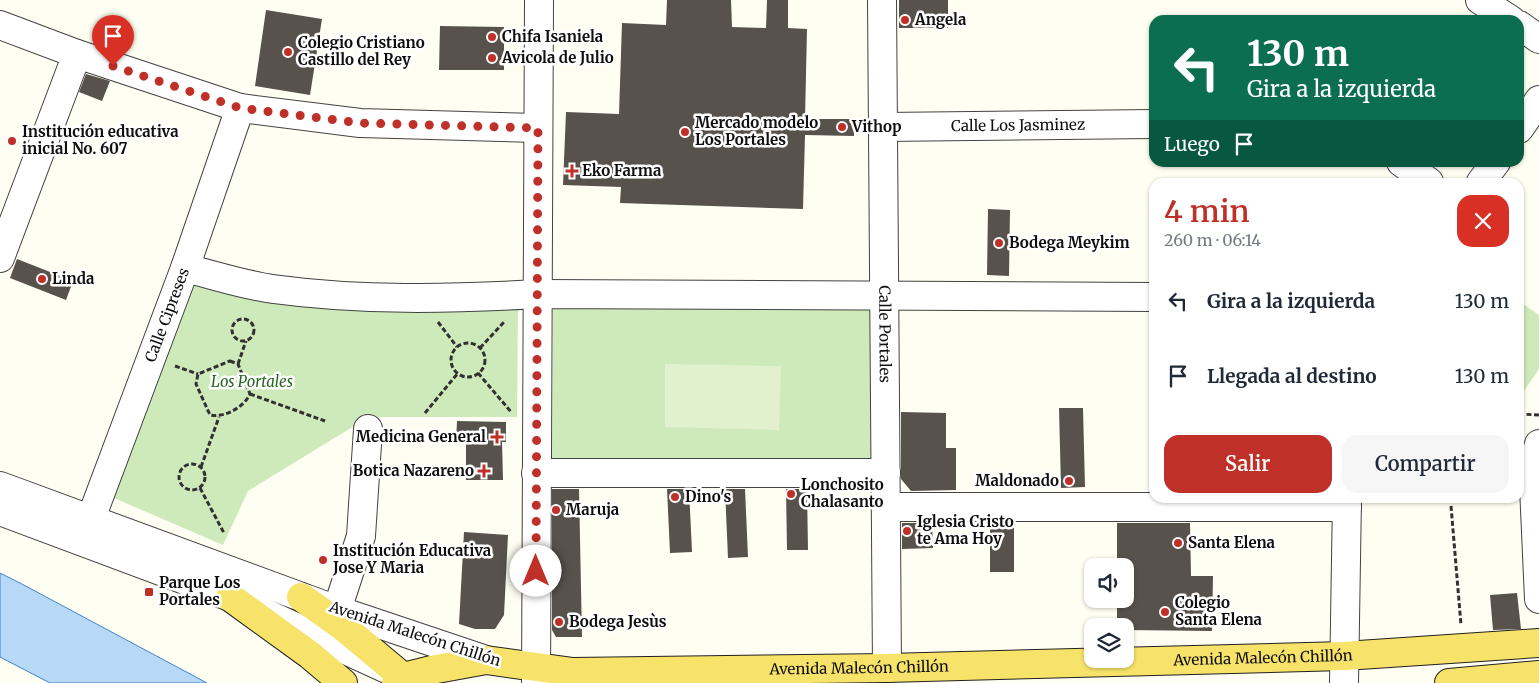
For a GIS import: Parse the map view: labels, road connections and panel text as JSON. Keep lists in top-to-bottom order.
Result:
{
  "streets": {
    "main road": ["Avenida Malecón Chillón"],
    "street": ["Calle Los Jasminez", "Calle Cipreses", "Calle Portales"]
  },
  "crossings": [
    ["Calle Los Jasminez", "Calle Portales"],
    ["Calle Cipreses", "Avenida Malecón Chillón"],
    ["Calle Portales", "Avenida Malecón Chillón"]
  ],
  "parks": ["Los Portales"],
  "places": {
    "other": [
      "Angela",
      "Chifa Isaniela",
      "Colegio Cristiano Castillo del Rey",
      "Avicola de Julio",
      "Vithop",
      "Mercado modelo Los Portales",
      "Institución educativa inicial No. 607",
      "Bodega Meykim",
      "Linda",
      "Maldonado",
      "Lonchosito Chalasanto",
      "Dino's",
      "Maruja",
      "Iglesia Cristo te Ama Hoy",
      "Santa Elena",
      "Institución Educativa Jose Y Maria",
      "Colegio Santa Elena",
      "Bodega Jesùs"
    ],
    "health": ["Eko Farma", "Medicina General", "Botica Nazareno"],
    "transit": ["Parque Los Portales"]
  },
  "page": {
    "turn": ["130 m", "Gira a la izquierda"],
    "then": "Luego",
    "heading": ["4 min", "260 m · 06:14"],
    "list": [
      {
        "name": "Gira a la izquierda",
        "value": "130 m"
      },
      {
        "name": "Llegada al destino",
        "value": "130 m"
      }
    ],
    "buttons": ["Salir", "Compartir"]
  }
}
